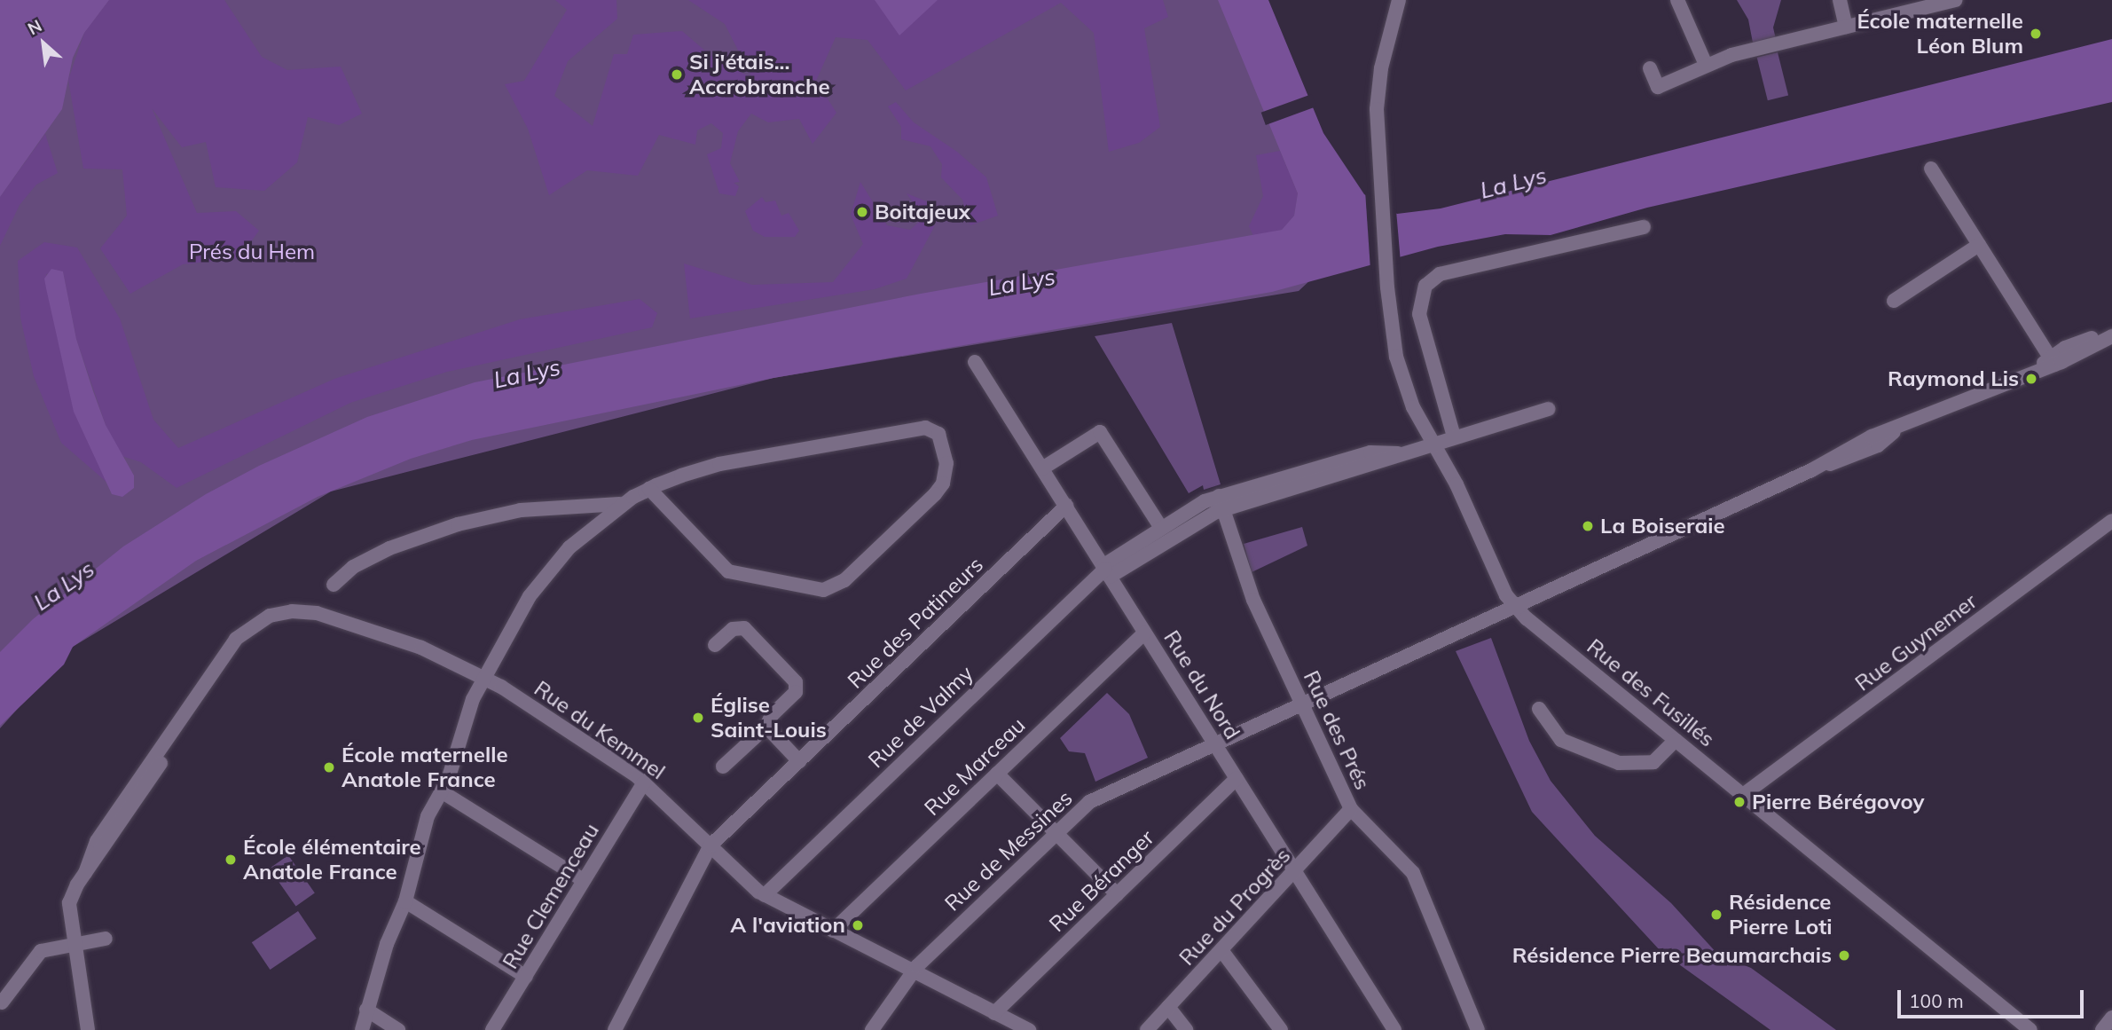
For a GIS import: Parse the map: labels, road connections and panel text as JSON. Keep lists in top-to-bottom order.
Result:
{
  "streets": {
    "street": [
      "Rue des Patineurs",
      "Rue Guynemer",
      "Rue du Nord",
      "Rue des Fusillés",
      "Rue de Valmy",
      "Rue du Kemmel",
      "Rue des Prés",
      "Rue Marceau",
      "Rue de Messines",
      "Rue Béranger",
      "Rue Clemenceau",
      "Rue du Progrès"
    ]
  },
  "crossings": [
    ["Rue des Patineurs", "Rue du Nord"],
    ["Rue des Patineurs", "Rue du Kemmel"],
    ["Rue Guynemer", "Rue des Fusillés"],
    ["Rue du Nord", "Rue de Valmy"],
    ["Rue du Nord", "Rue Marceau"],
    ["Rue du Nord", "Rue de Messines"],
    ["Rue du Nord", "Rue Béranger"],
    ["Rue du Nord", "Rue du Progrès"],
    ["Rue des Fusillés", "Rue de Messines"],
    ["Rue de Valmy", "Rue du Kemmel"],
    ["Rue du Kemmel", "Rue Marceau"],
    ["Rue du Kemmel", "Rue de Messines"],
    ["Rue du Kemmel", "Rue Béranger"],
    ["Rue du Kemmel", "Rue Clemenceau"],
    ["Rue des Prés", "Rue de Messines"],
    ["Rue des Prés", "Rue du Progrès"]
  ],
  "water": ["La Lys"],
  "parks": ["Prés du Hem"],
  "places": [
    "École maternelle Léon Blum",
    "Si j'étais... Accrobranche",
    "Boitajeux",
    "Raymond Lis",
    "La Boiseraie",
    "Église Saint-Louis",
    "École maternelle Anatole France",
    "Pierre Bérégovoy",
    "École élémentaire Anatole France",
    "Résidence Pierre Loti",
    "A l'aviation",
    "Résidence Pierre Beaumarchais"
  ],
  "scale_bar": "100 m",
  "north": "top left"
}
